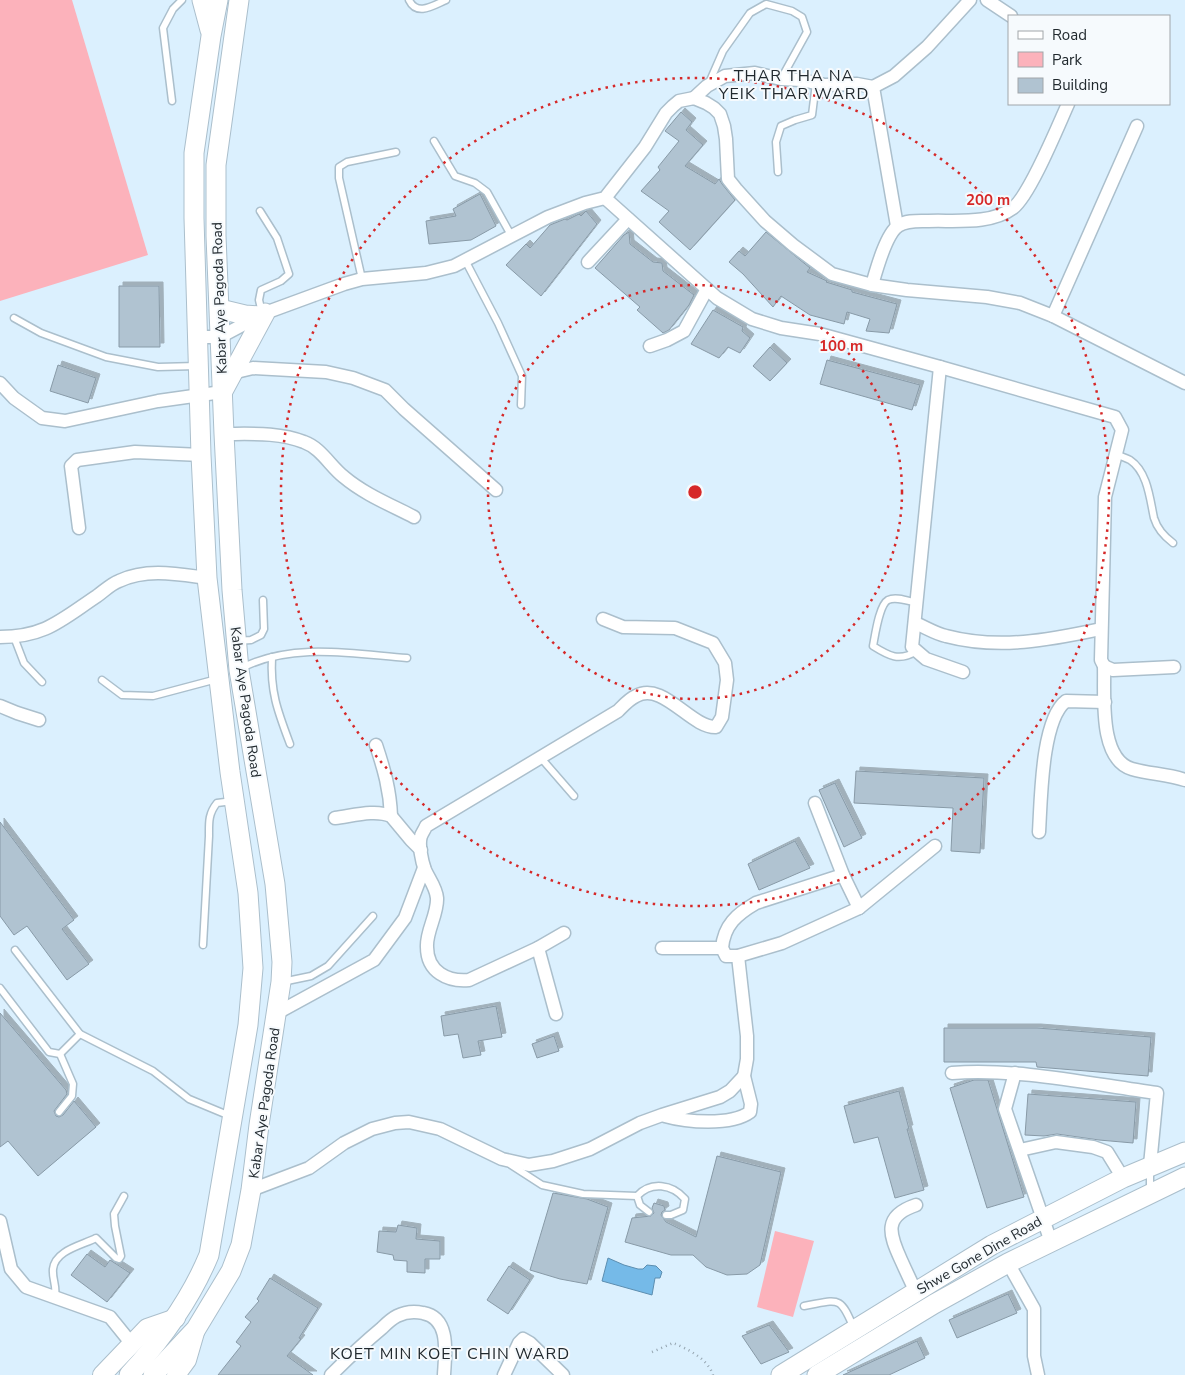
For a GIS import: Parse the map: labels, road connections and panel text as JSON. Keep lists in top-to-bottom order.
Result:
{
  "streets": {
    "main road": ["Kabar Aye Pagoda Road", "Shwe Gone Dine Road"]
  },
  "districts": ["THAR THA NA YEIK THAR WARD", "KOET MIN KOET CHIN WARD"],
  "legend": ["Road", "Park", "Building"],
  "rings": ["200 m", "100 m"]
}
